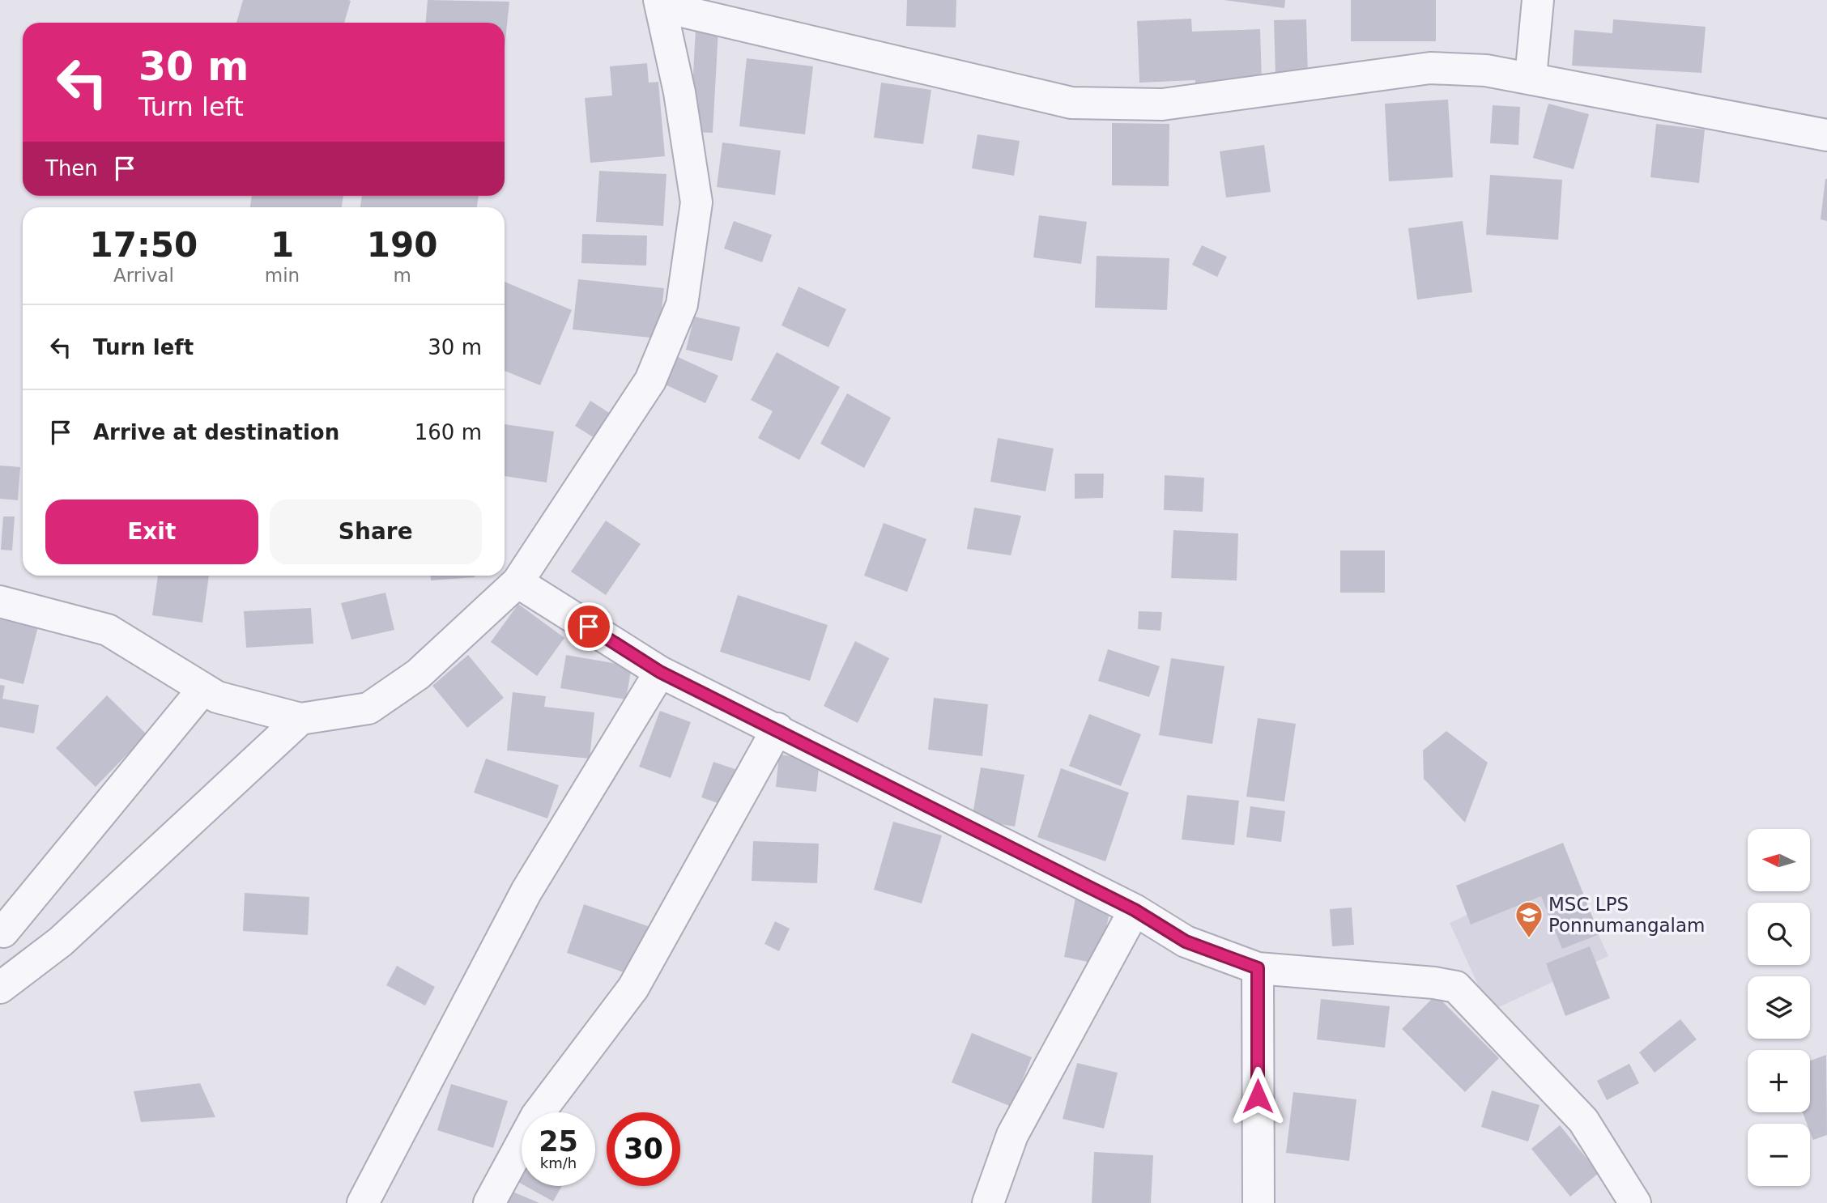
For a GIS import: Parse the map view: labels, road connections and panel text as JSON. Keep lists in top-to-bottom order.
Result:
{
  "places": {
    "school or university": ["MSC LPS Ponnumangalam"]
  },
  "north": "left",
  "page": {
    "turn": ["30 m", "Turn left"],
    "then": "Then",
    "eta": [
      "17:50",
      "Arrival",
      "1",
      "min",
      "190",
      "m"
    ],
    "list": [
      {
        "name": "Turn left",
        "value": "30 m"
      },
      {
        "name": "Arrive at destination",
        "value": "160 m"
      }
    ],
    "buttons": ["Exit", "Share"],
    "map_buttons": ["+", "−"],
    "speed": "25 km/h",
    "limit": "30"
  }
}
